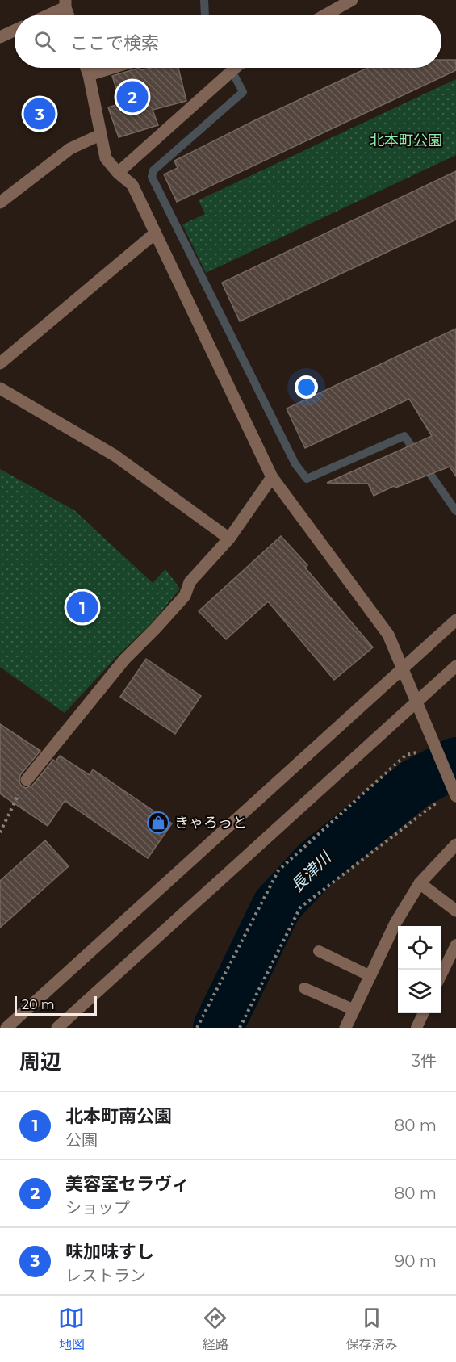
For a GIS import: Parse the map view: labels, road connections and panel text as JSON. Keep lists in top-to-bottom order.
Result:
{
  "water": ["長津川"],
  "parks": ["北本町公園"],
  "places": {
    "shop": ["きゃろっと"]
  },
  "scale_bar": "20 m",
  "page": {
    "search": "ここで検索",
    "pins": ["2", "3", "1"],
    "scale": "20 m",
    "heading": ["周辺", "3件"],
    "list": [
      {
        "mark": "1",
        "name": "北本町南公園",
        "note": "公園",
        "value": "80 m"
      },
      {
        "mark": "2",
        "name": "美容室セラヴィ",
        "note": "ショップ",
        "value": "80 m"
      },
      {
        "mark": "3",
        "name": "味加味すし",
        "note": "レストラン",
        "value": "90 m"
      }
    ],
    "nav": ["地図", "経路", "保存済み"]
  }
}
